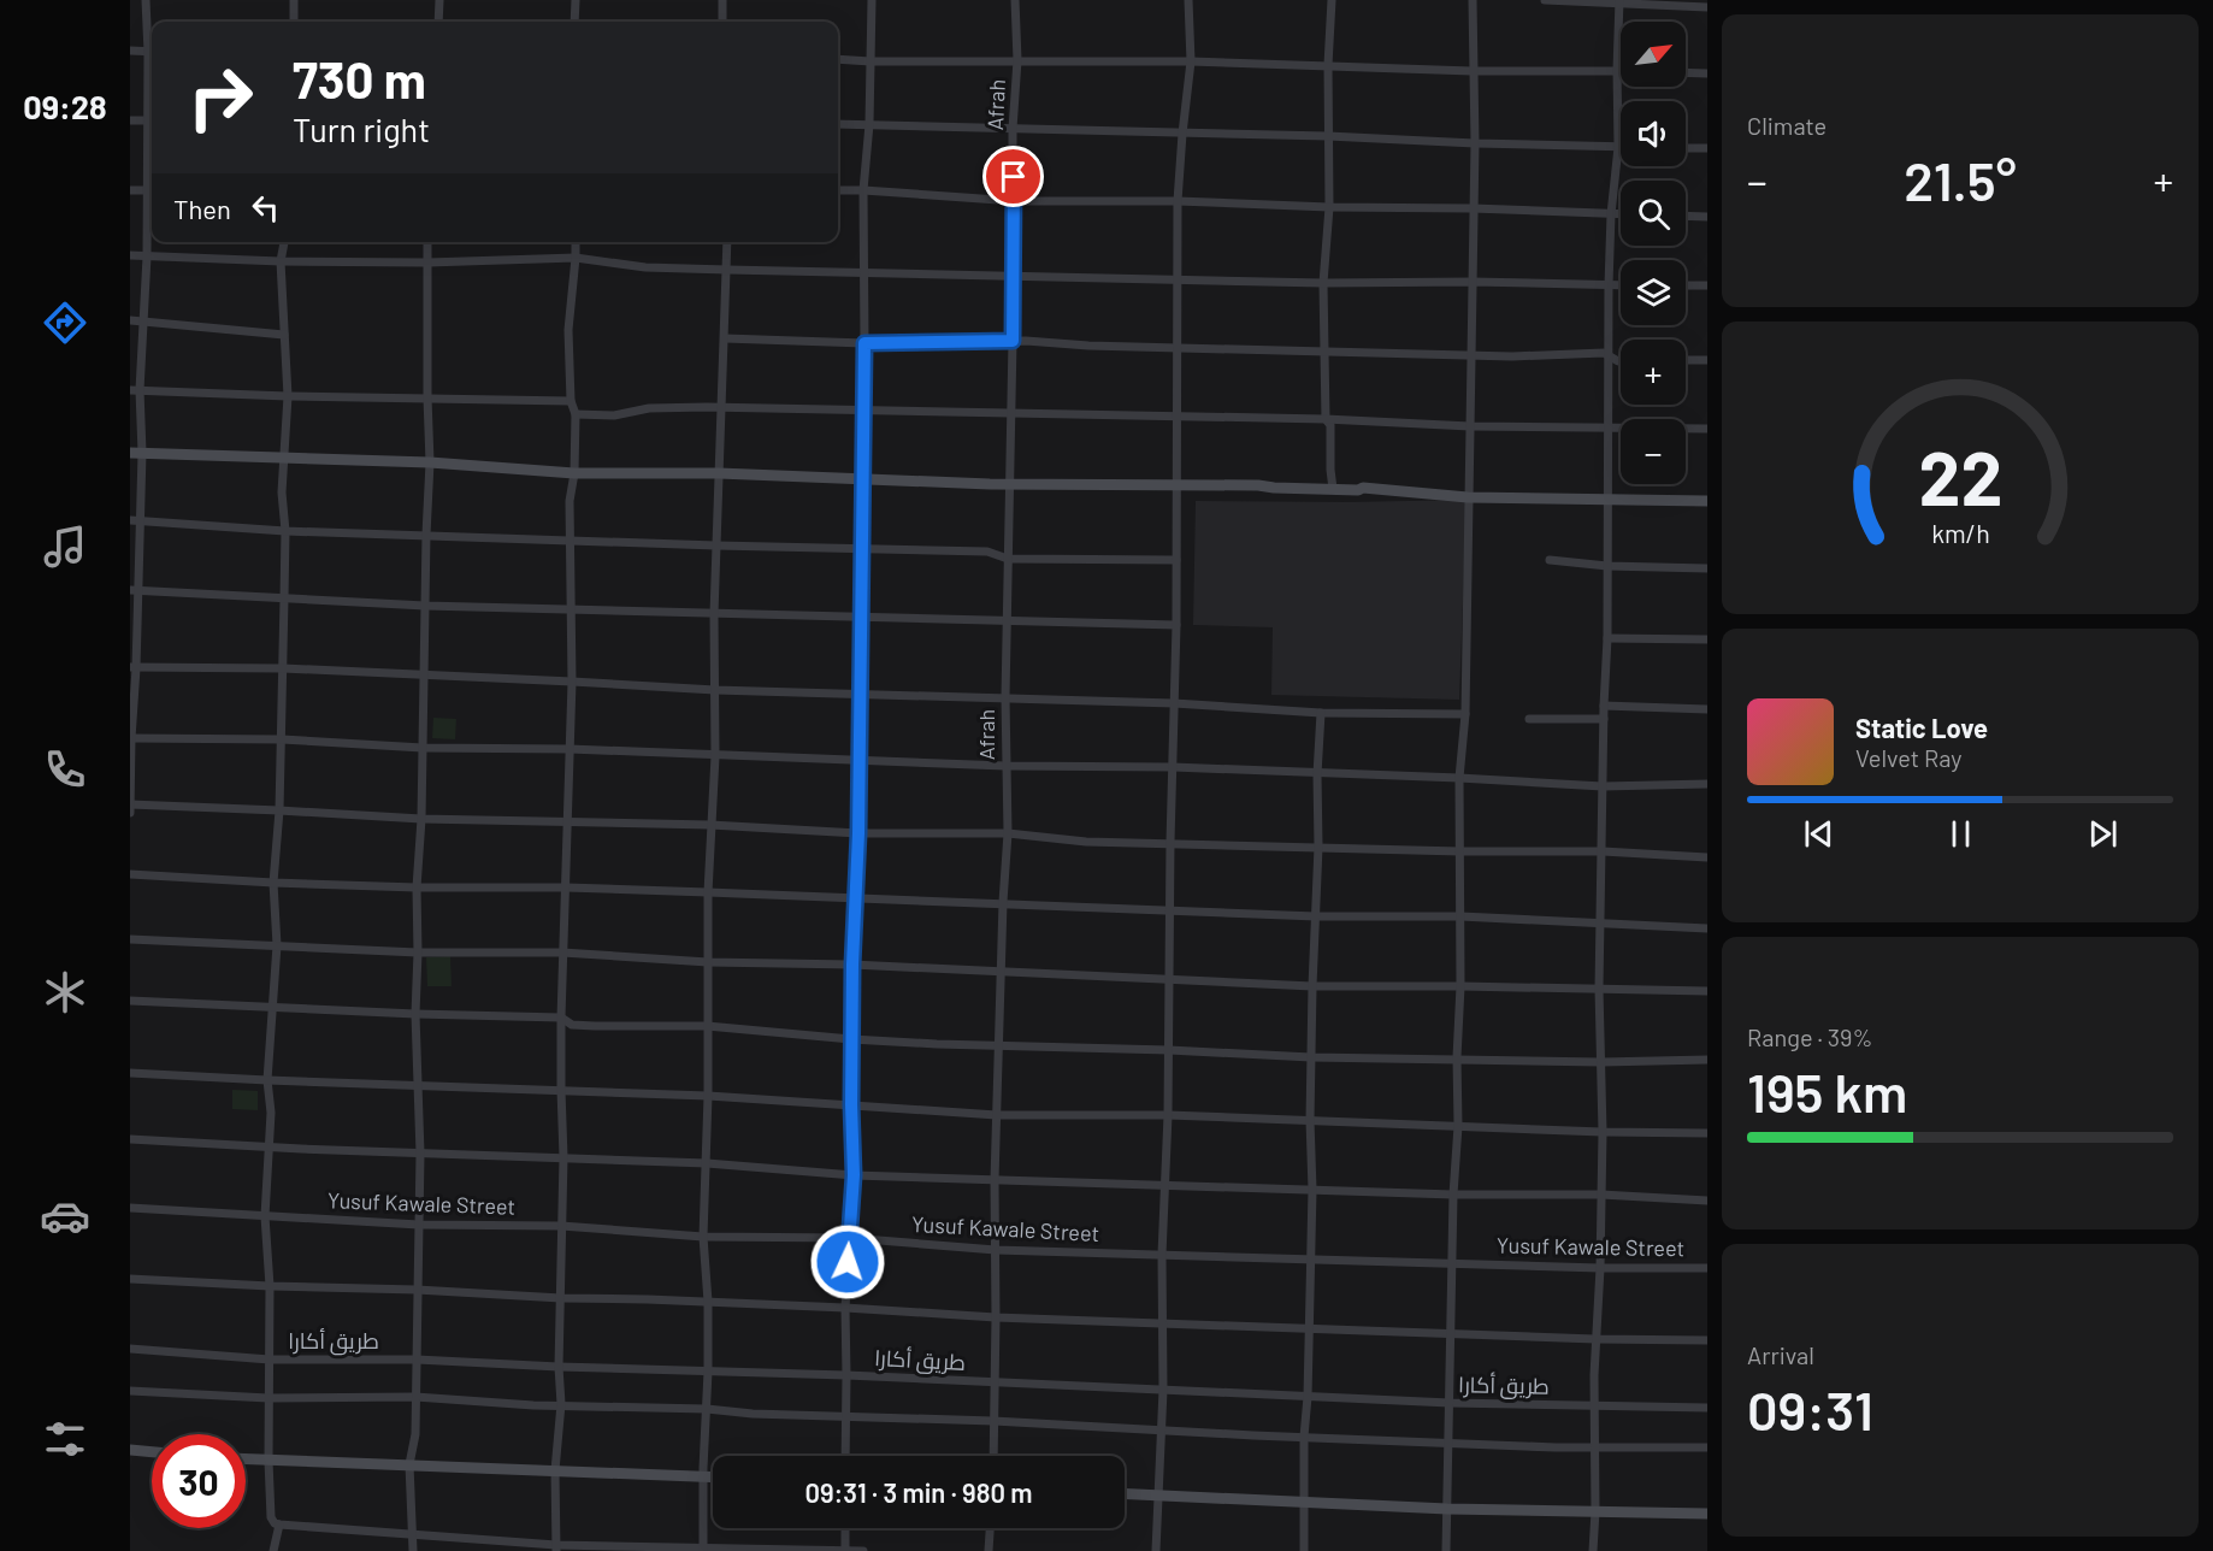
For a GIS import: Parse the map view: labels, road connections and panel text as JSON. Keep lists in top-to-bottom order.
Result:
{
  "streets": {
    "street": ["Afrah", "Yusuf Kawale Street", "طريق أكارا"]
  },
  "crossings": [
    ["Afrah", "Yusuf Kawale Street"],
    ["Afrah", "طريق أكارا"]
  ],
  "north": "top right",
  "page": {
    "tabs": "09:28",
    "tile": [
      "Climate",
      ["Range · 39%", "195 km"],
      ["Arrival", "09:31"]
    ],
    "map_buttons": ["+", "−"],
    "turn": ["730 m", "Turn right"],
    "heat": ["−", "21.5°", "+"],
    "then": "Then",
    "song": ["Static Love", "Velvet Ray"],
    "limit": "30",
    "trip": "09:31 · 3 min · 980 m",
    "gauge": ["22", "km/h"]
  }
}
